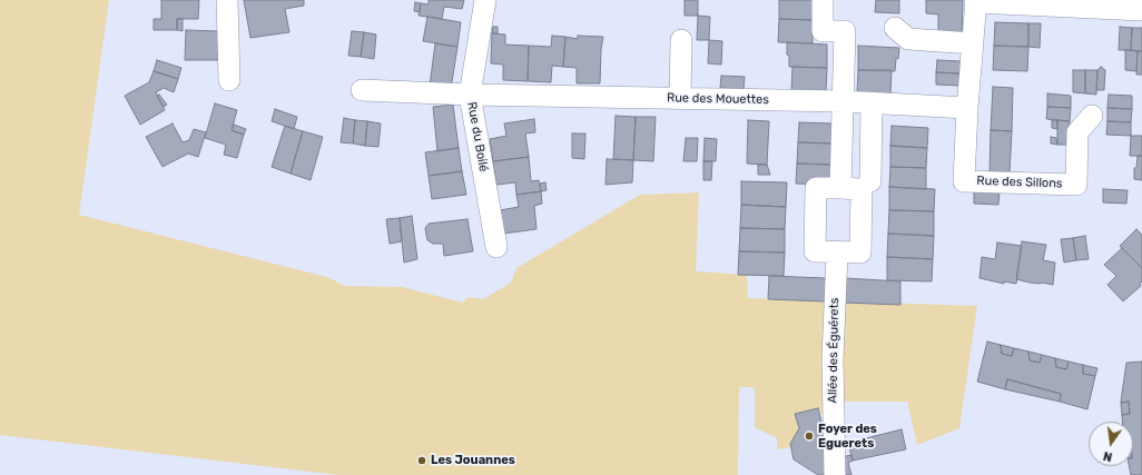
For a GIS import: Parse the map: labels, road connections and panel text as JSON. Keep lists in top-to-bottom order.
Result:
{
  "streets": {
    "street": [
      "Rue des Mouettes",
      "Rue du Boilé",
      "Rue des Sillons",
      "Allée des Éguérets"
    ]
  },
  "crossings": [
    ["Rue des Mouettes", "Rue du Boilé"],
    ["Rue des Mouettes", "Rue des Sillons"]
  ],
  "places": ["Foyer des Eguerets", "Les Jouannes"],
  "north": "bottom"
}
